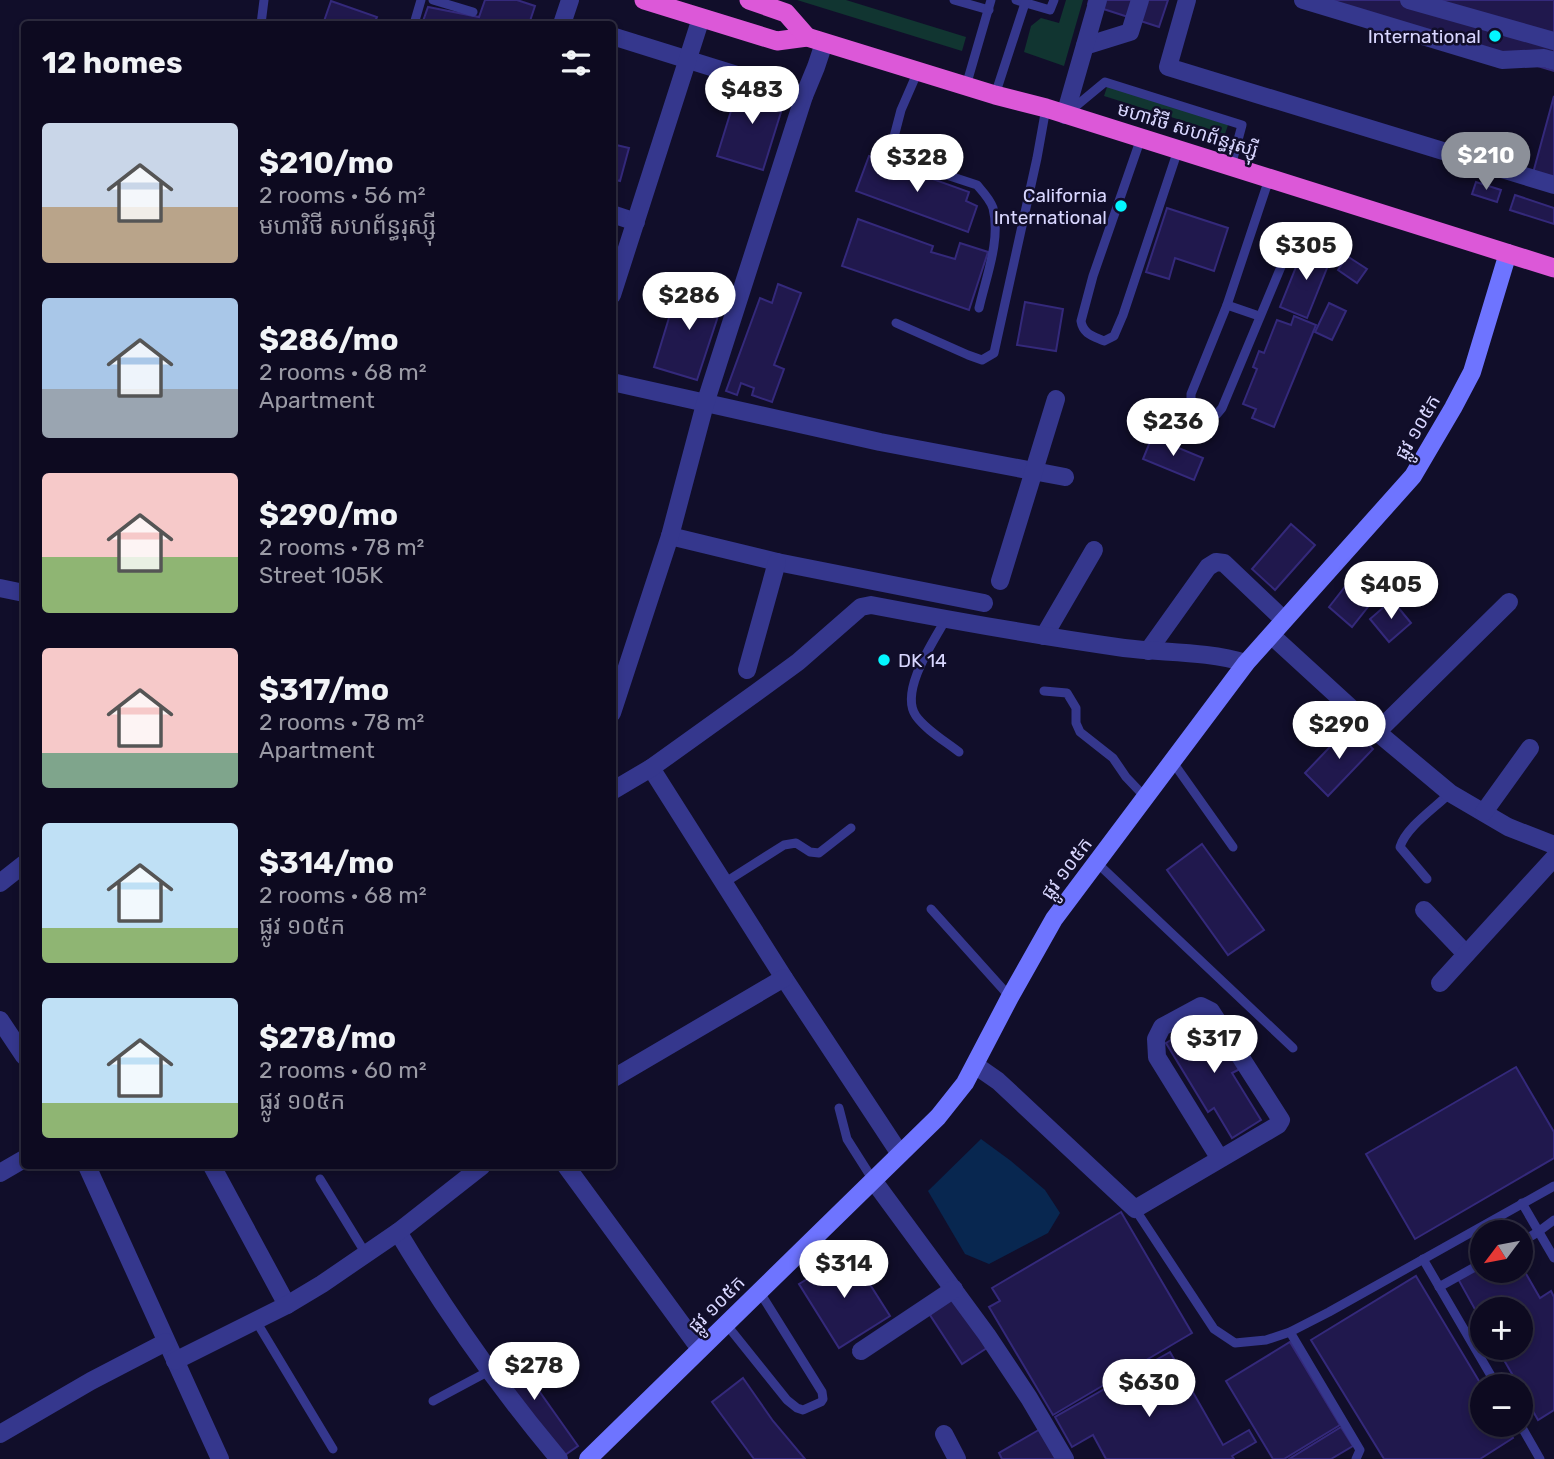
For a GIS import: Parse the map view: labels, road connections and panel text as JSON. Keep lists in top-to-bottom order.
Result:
{
  "streets": {
    "highway": ["មហាវិថី សហព័ន្ធរុស្ស៊ី"],
    "main road": ["ផ្លូវ ១០៥ក"]
  },
  "crossings": [
    ["មហាវិថី សហព័ន្ធរុស្ស៊ី", "ផ្លូវ ១០៥ក"]
  ],
  "places": ["International", "California International", "DK 14"],
  "north": "bottom left",
  "page": {
    "heading": "12 homes",
    "price": [
      "$483",
      "$210",
      "$328",
      "$305",
      "$286",
      "$236",
      "$405",
      "$290",
      "$317",
      "$314",
      "$278",
      "$630"
    ],
    "list": [
      {
        "name": "$210/mo",
        "note": "2 rooms · 56 m² · មហាវិថី សហព័ន្ធរុស្ស៊ី"
      },
      {
        "name": "$286/mo",
        "note": "2 rooms · 68 m² · Apartment"
      },
      {
        "name": "$290/mo",
        "note": "2 rooms · 78 m² · Street 105K"
      },
      {
        "name": "$317/mo",
        "note": "2 rooms · 78 m² · Apartment"
      },
      {
        "name": "$314/mo",
        "note": "2 rooms · 68 m² · ផ្លូវ ១០៥ក"
      },
      {
        "name": "$278/mo",
        "note": "2 rooms · 60 m² · ផ្លូវ ១០៥ក"
      }
    ],
    "map_buttons": ["+", "−"]
  }
}
